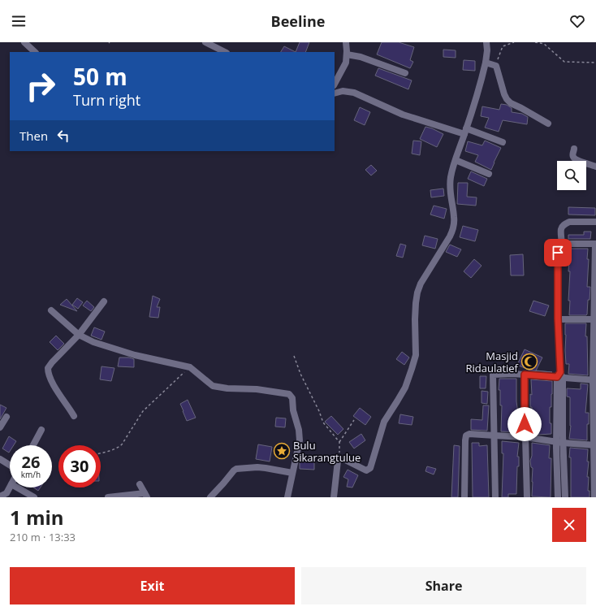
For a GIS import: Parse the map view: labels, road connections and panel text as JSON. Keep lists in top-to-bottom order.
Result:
{
  "places": {
    "mosque": ["Masjid Ridaulatief"],
    "place": ["Bulu Sikarangtulue"]
  },
  "page": {
    "header": "Beeline",
    "turn": ["50 m", "Turn right"],
    "then": "Then",
    "speed": "26 km/h",
    "limit": "30",
    "heading": ["1 min", "210 m · 13:33"],
    "buttons": ["Exit", "Share"]
  }
}
